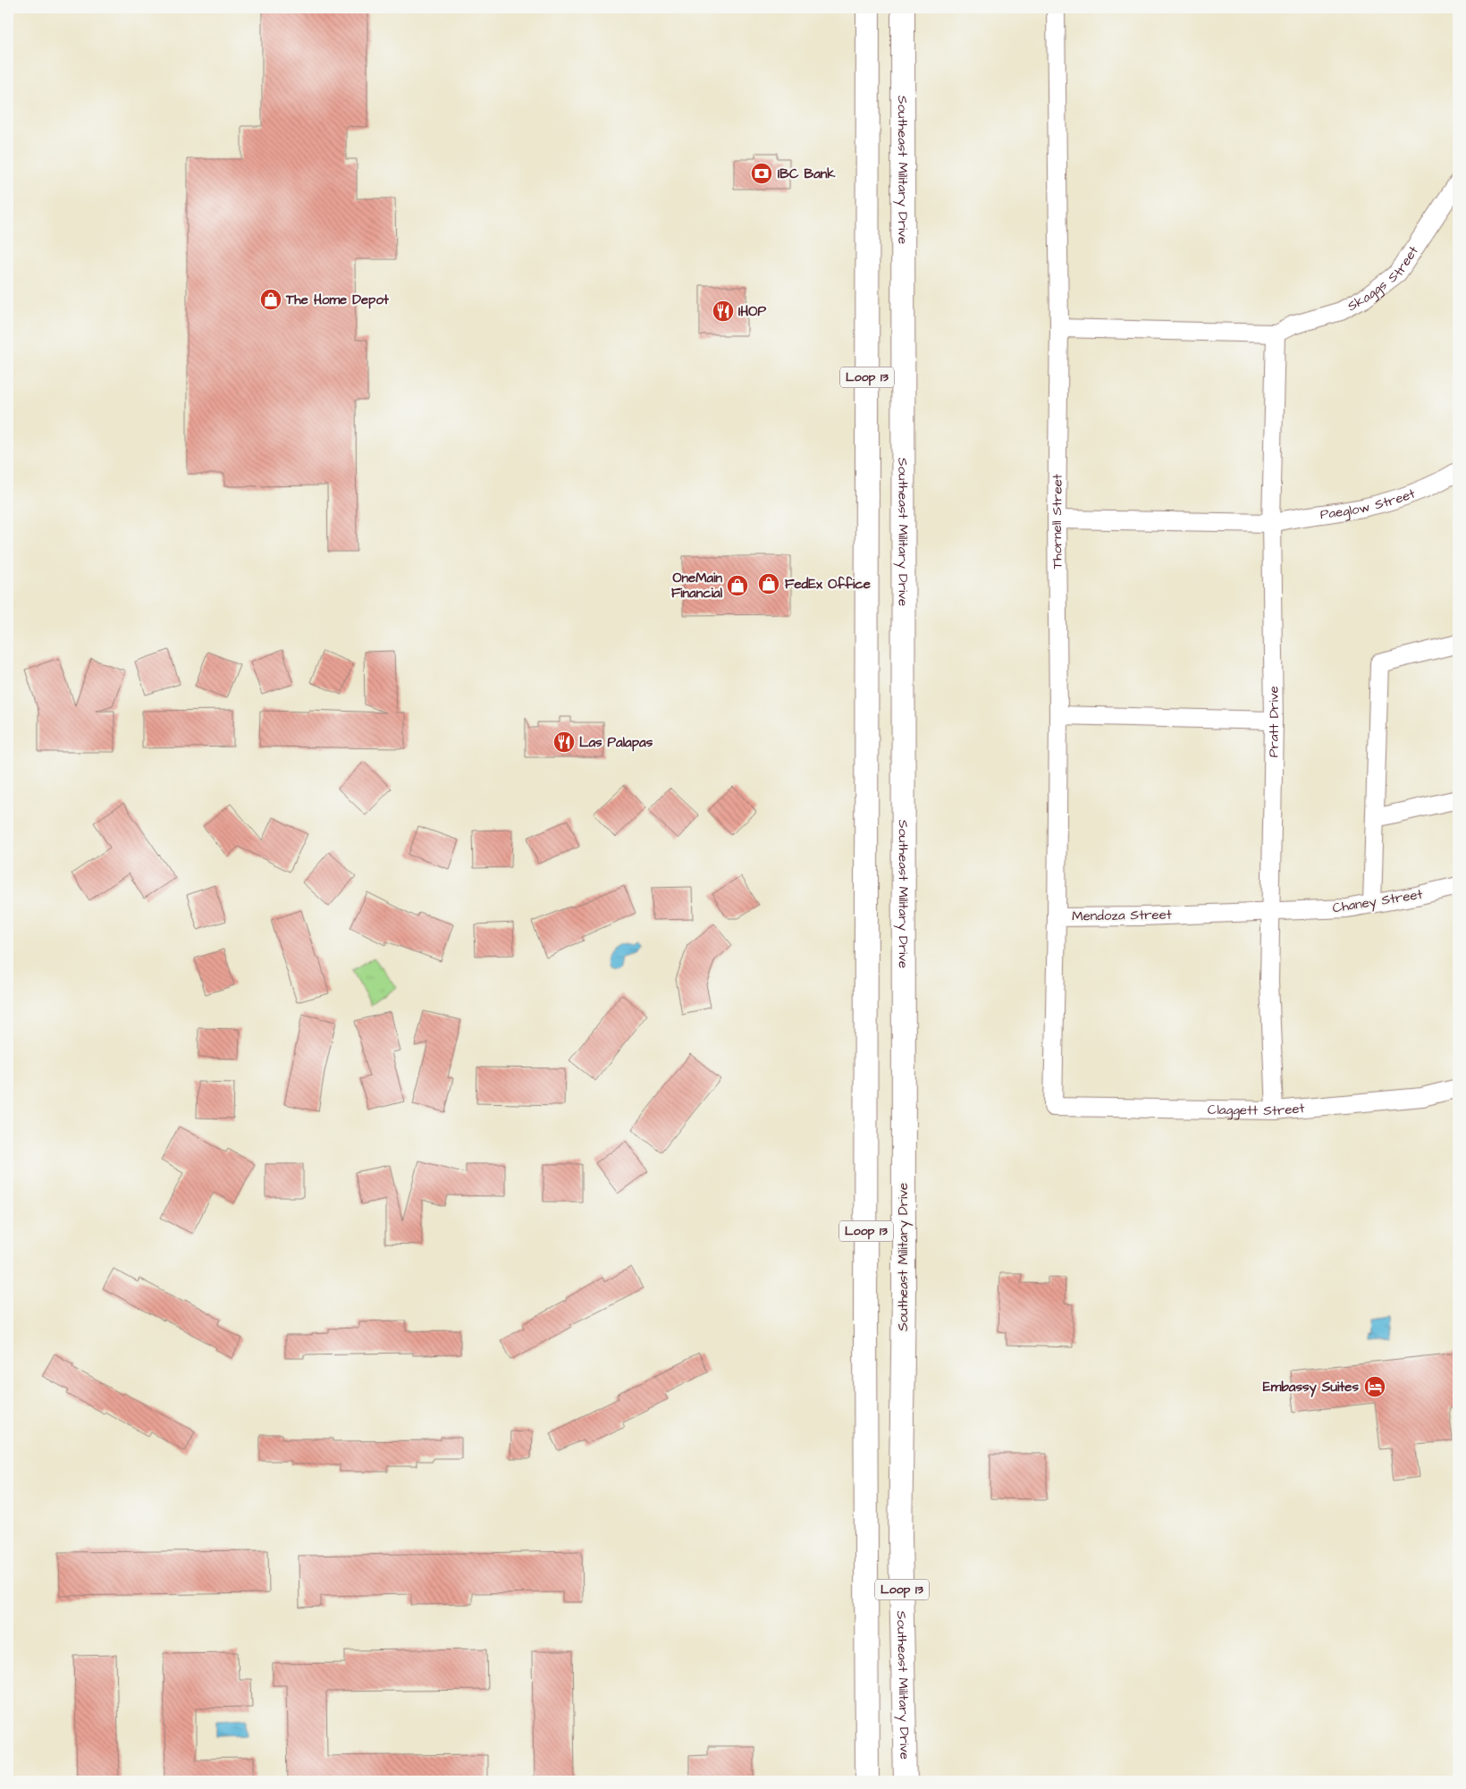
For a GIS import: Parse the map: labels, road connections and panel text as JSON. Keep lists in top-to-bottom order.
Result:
{
  "streets": {
    "main road": ["Southeast Military Drive", "Loop 13"],
    "street": [
      "Skaggs Street",
      "Paeglow Street",
      "Thornell Street",
      "Pratt Drive",
      "Chaney Street",
      "Mendoza Street",
      "Claggett Street"
    ]
  },
  "crossings": [
    ["Skaggs Street", "Pratt Drive"],
    ["Paeglow Street", "Thornell Street"],
    ["Paeglow Street", "Pratt Drive"],
    ["Thornell Street", "Mendoza Street"],
    ["Pratt Drive", "Chaney Street"],
    ["Pratt Drive", "Mendoza Street"],
    ["Pratt Drive", "Claggett Street"],
    ["Chaney Street", "Mendoza Street"],
    ["Mendoza Street", "Claggett Street"]
  ],
  "places": {
    "bank": ["IBC Bank"],
    "shop": ["The Home Depot", "FedEx Office", "OneMain Financial"],
    "restaurant": ["IHOP", "Las Palapas"],
    "hotel": ["Embassy Suites"]
  }
}
